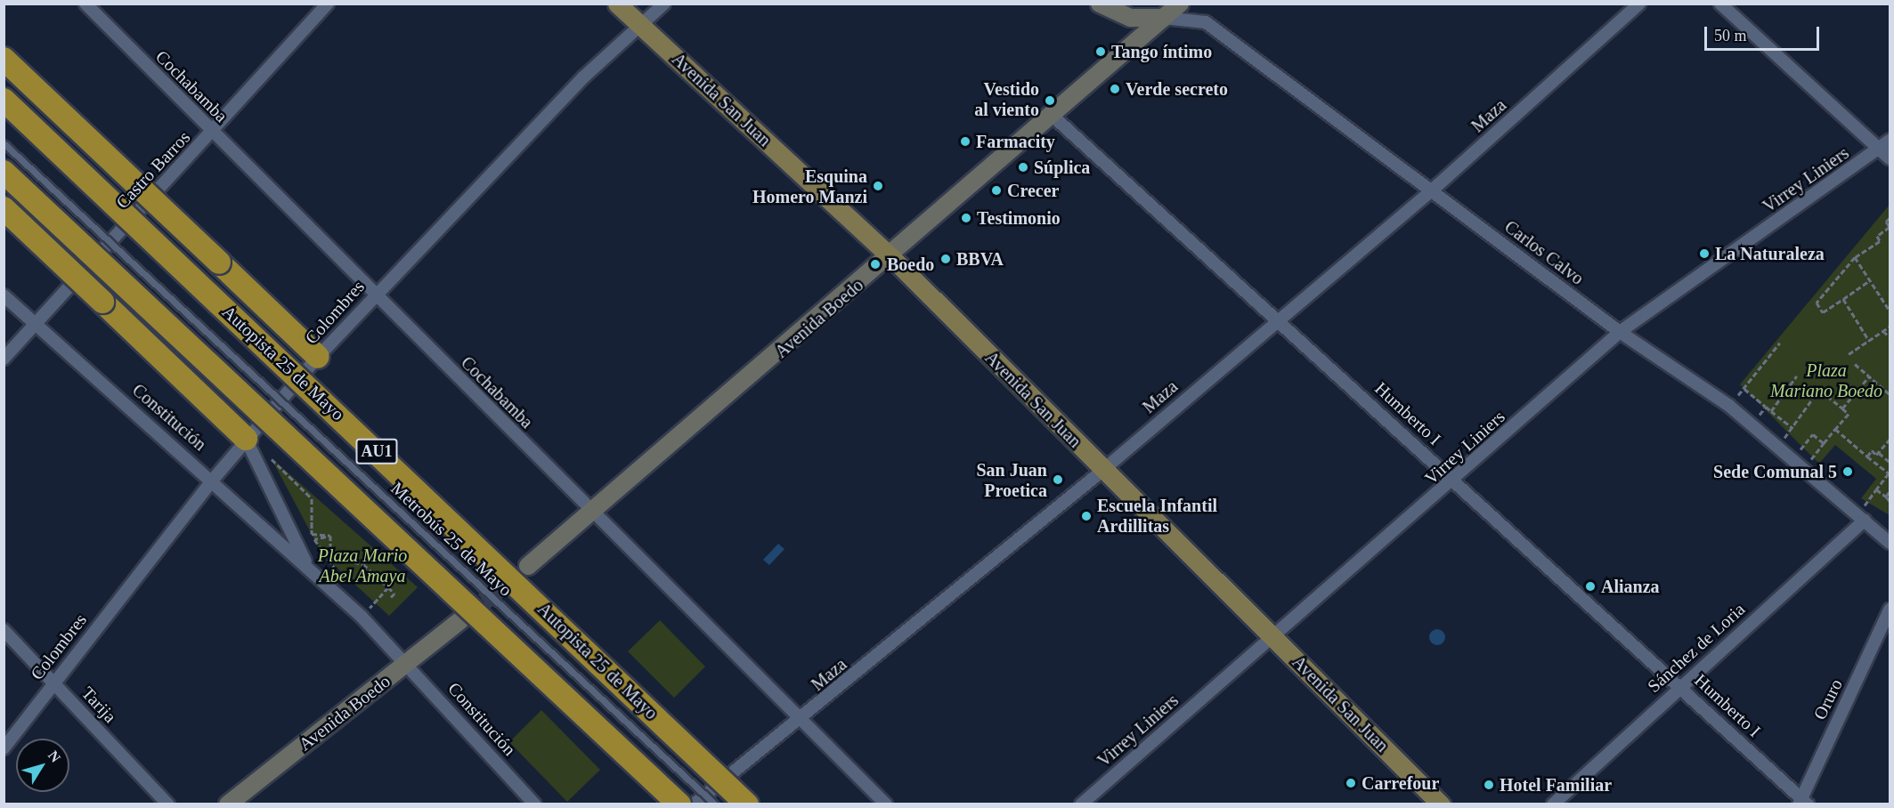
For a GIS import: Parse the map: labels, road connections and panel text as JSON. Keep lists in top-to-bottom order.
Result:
{
  "streets": {
    "highway": ["Autopista 25 de Mayo", "AU1"],
    "main road": ["Avenida San Juan", "Avenida Boedo"],
    "street": [
      "Cochabamba",
      "Maza",
      "Castro Barros",
      "Virrey Liniers",
      "Carlos Calvo",
      "Colombres",
      "Humberto I",
      "Constitución",
      "Sánchez de Loria",
      "Oruro",
      "Tarija"
    ],
    "lane": ["Metrobús 25 de Mayo"]
  },
  "crossings": [
    ["Cochabamba", "Maza"],
    ["Cochabamba", "Castro Barros"],
    ["Cochabamba", "Colombres"],
    ["Cochabamba", "Avenida Boedo"],
    ["Avenida San Juan", "Maza"],
    ["Avenida San Juan", "Virrey Liniers"],
    ["Avenida San Juan", "Colombres"],
    ["Avenida San Juan", "Avenida Boedo"],
    ["Maza", "Carlos Calvo"],
    ["Maza", "Humberto I"],
    ["Castro Barros", "Constitución"],
    ["Virrey Liniers", "Carlos Calvo"],
    ["Virrey Liniers", "Humberto I"],
    ["Carlos Calvo", "Avenida Boedo"],
    ["Carlos Calvo", "Sánchez de Loria"],
    ["Colombres", "Constitución"],
    ["Colombres", "Tarija"],
    ["Avenida Boedo", "Humberto I"],
    ["Avenida Boedo", "Constitución"],
    ["Humberto I", "Sánchez de Loria"],
    ["Humberto I", "Oruro"]
  ],
  "parks": ["Plaza Mariano Boedo", "Plaza Mario Abel Amaya"],
  "places": [
    "Tango íntimo",
    "Verde secreto",
    "Vestido al viento",
    "Farmacity",
    "Súplica",
    "Esquina Homero Manzi",
    "Crecer",
    "Testimonio",
    "La Naturaleza",
    "BBVA",
    "Boedo",
    "Sede Comunal 5",
    "San Juan Proetica",
    "Escuela Infantil Ardillitas",
    "Alianza",
    "Carrefour",
    "Hotel Familiar"
  ],
  "scale_bar": "50 m",
  "north": "top right"
}
